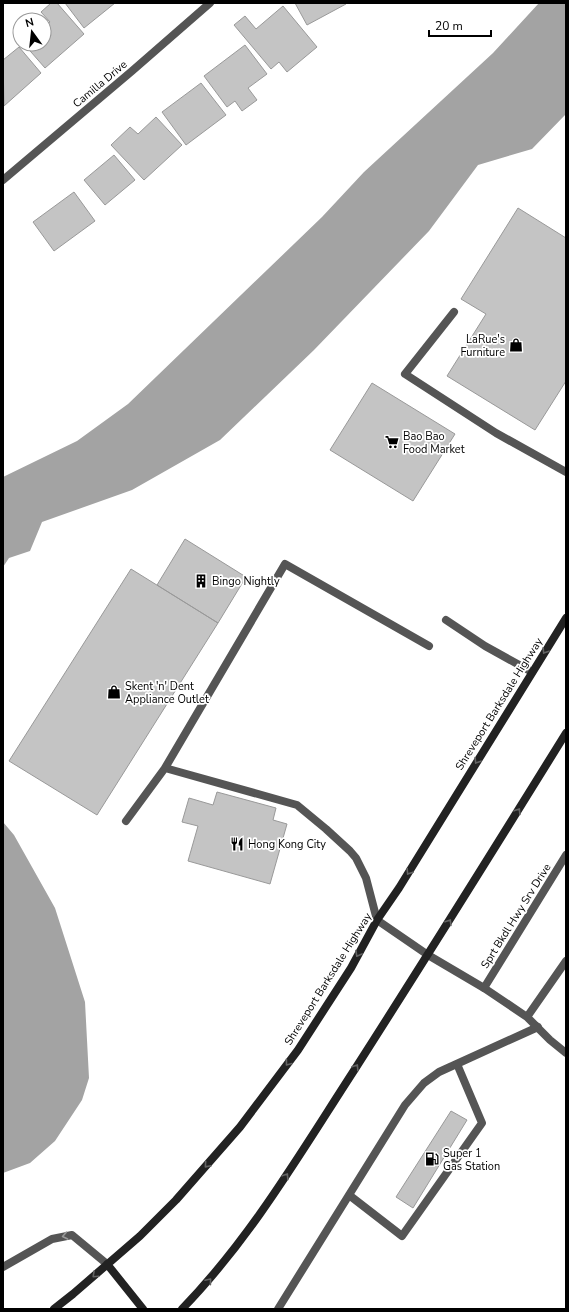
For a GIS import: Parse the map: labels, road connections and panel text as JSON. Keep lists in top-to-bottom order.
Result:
{
  "streets": {
    "main road": ["Shreveport Barksdale Highway"],
    "street": ["Camilla Drive", "Sprt Bkdl Hwy Srv Drive"]
  },
  "places": {
    "shop": ["LaRue's Furniture", "Skent 'n' Dent Appliance Outlet"],
    "supermarket": ["Bao Bao Food Market"],
    "building": ["Bingo Nightly"],
    "restaurant": ["Hong Kong City"],
    "fuel station": ["Super 1 Gas Station"]
  },
  "scale_bar": "20 m",
  "north": "top"
}
